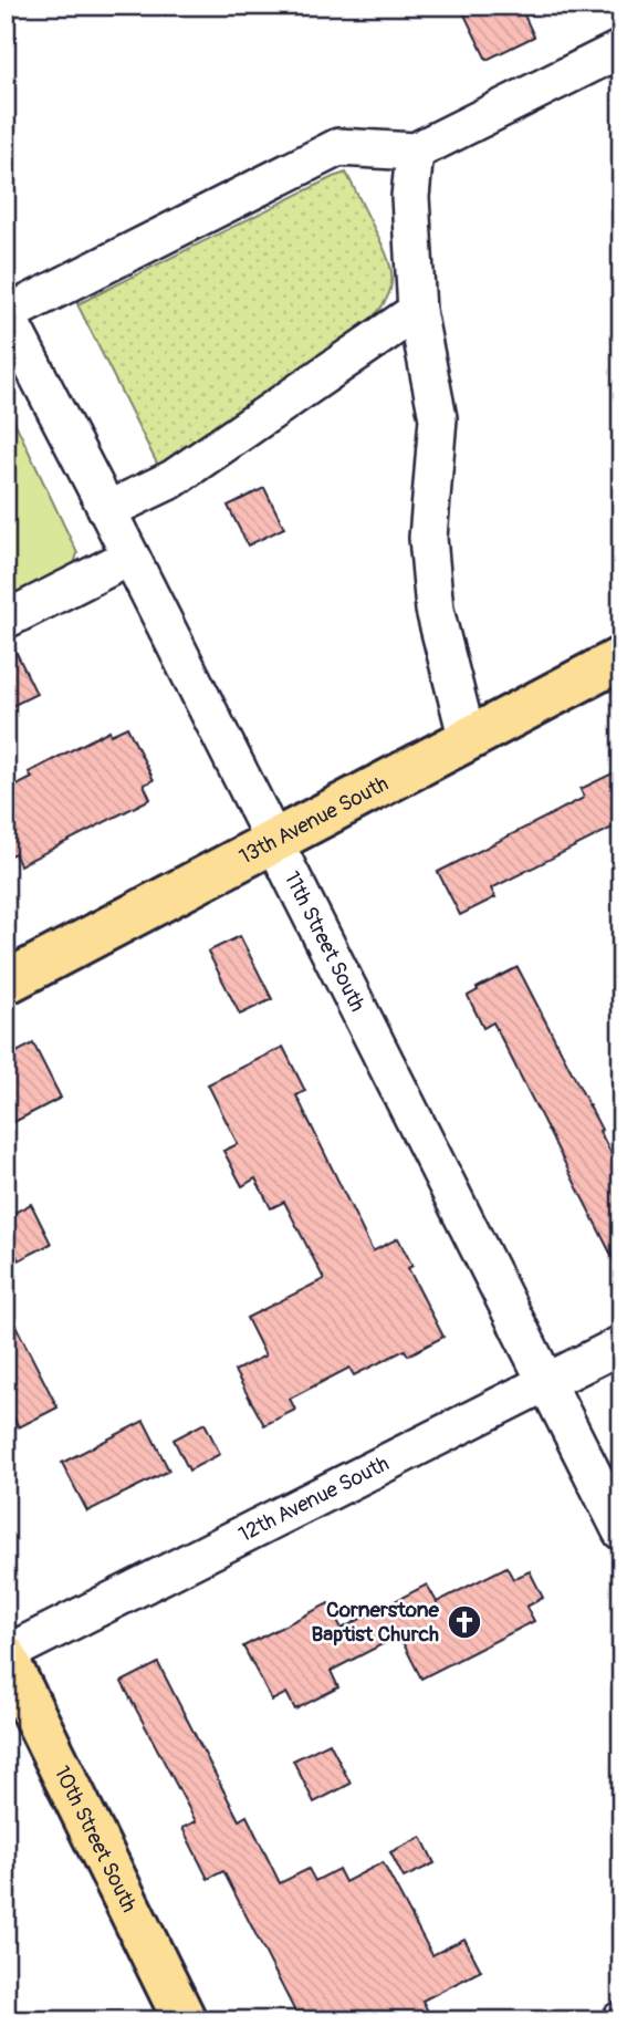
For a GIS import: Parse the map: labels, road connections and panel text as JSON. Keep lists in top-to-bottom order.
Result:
{
  "streets": {
    "main road": ["13th Avenue South", "10th Street South"],
    "street": ["11th Street South", "12th Avenue South"]
  },
  "crossings": [
    ["13th Avenue South", "11th Street South"],
    ["11th Street South", "12th Avenue South"],
    ["12th Avenue South", "10th Street South"]
  ],
  "places": {
    "church": ["Cornerstone Baptist Church"]
  }
}
